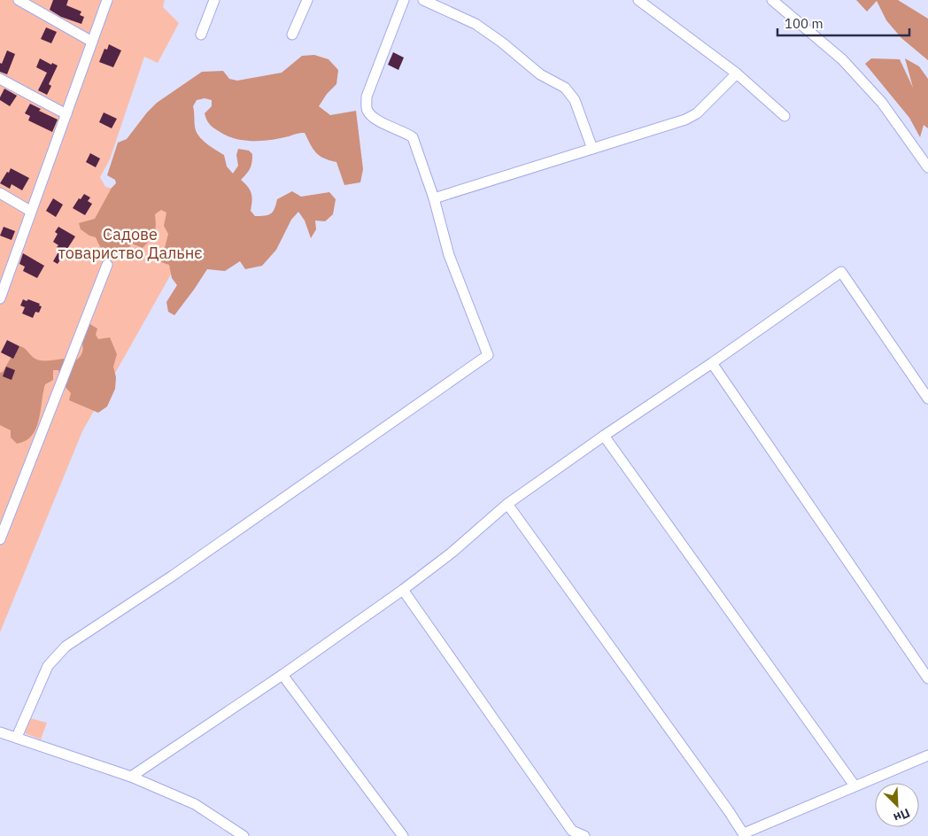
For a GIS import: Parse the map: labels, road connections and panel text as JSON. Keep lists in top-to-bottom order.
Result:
{
  "parks": ["Садове товариство Дальнє"],
  "scale_bar": "100 m",
  "north": "bottom right"
}
